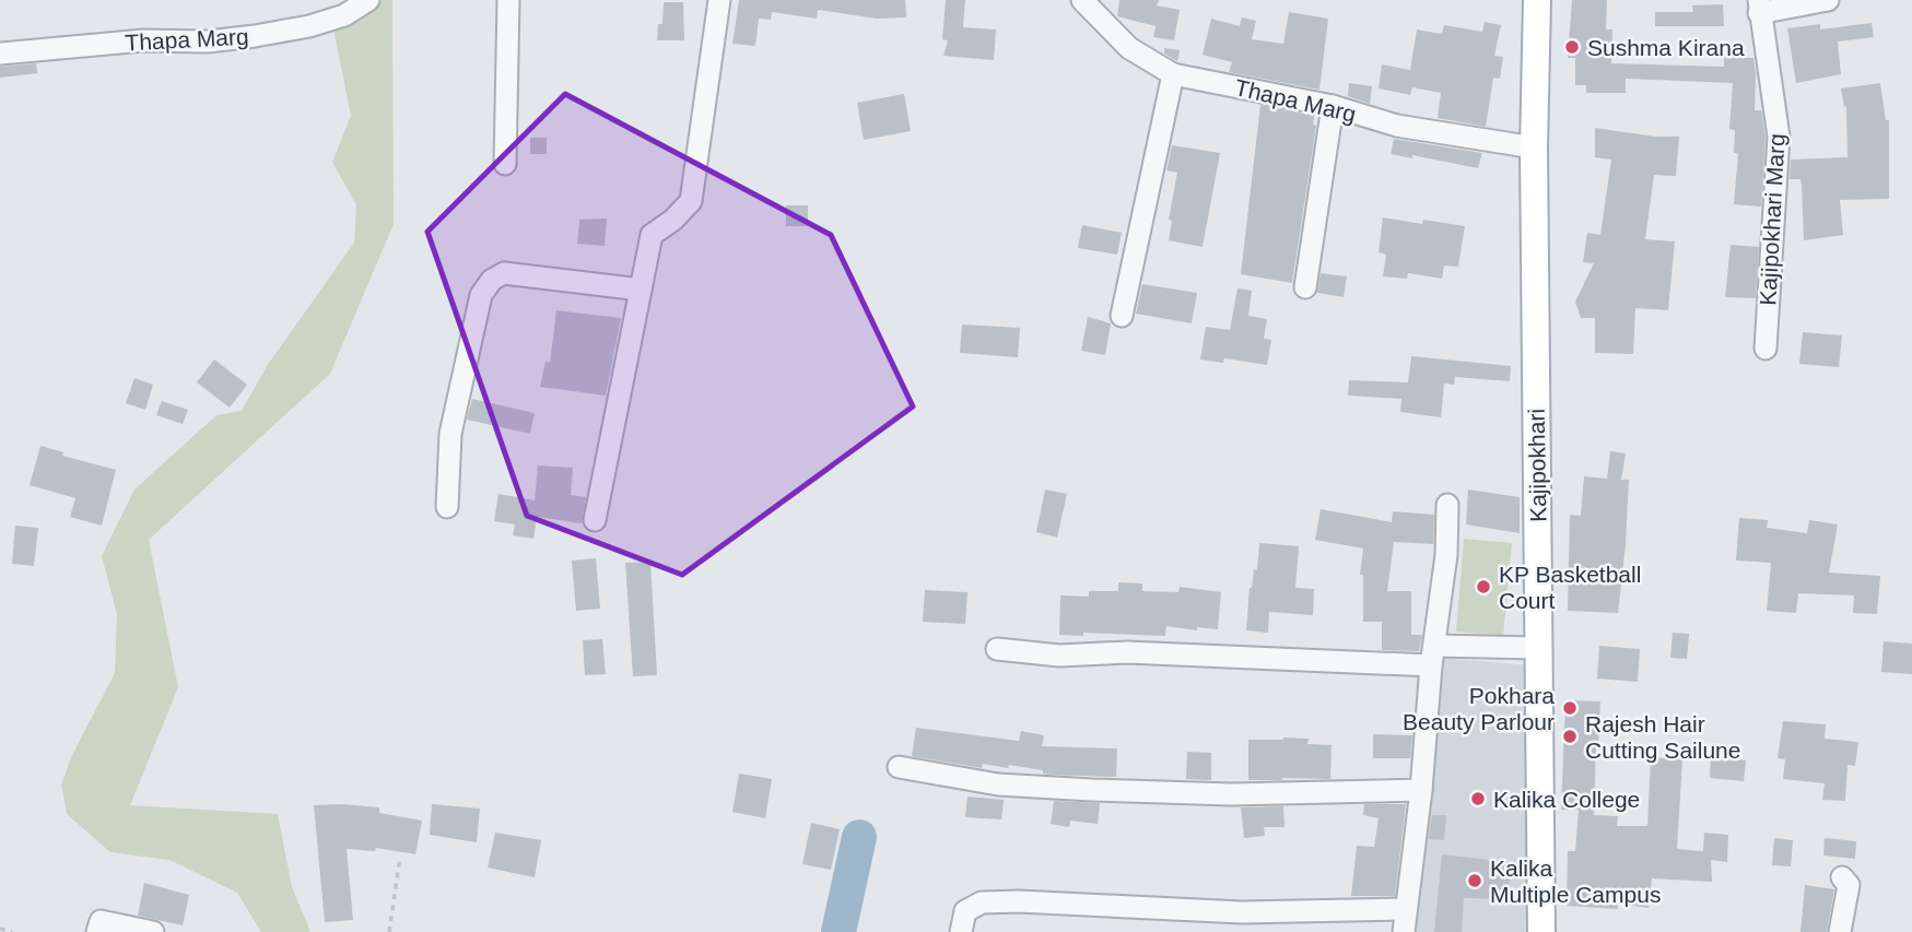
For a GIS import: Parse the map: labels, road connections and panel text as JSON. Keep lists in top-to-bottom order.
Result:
{
  "streets": {
    "main road": ["Kajipokhari"],
    "street": ["Thapa Marg", "Kajipokhari Marg"]
  },
  "crossings": [
    ["Thapa Marg", "Kajipokhari"]
  ],
  "places": [
    "Sushma Kirana",
    "KP Basketball Court",
    "Pokhara Beauty Parlour",
    "Rajesh Hair Cutting Sailune",
    "Kalika College",
    "Kalika Multiple Campus"
  ]
}
